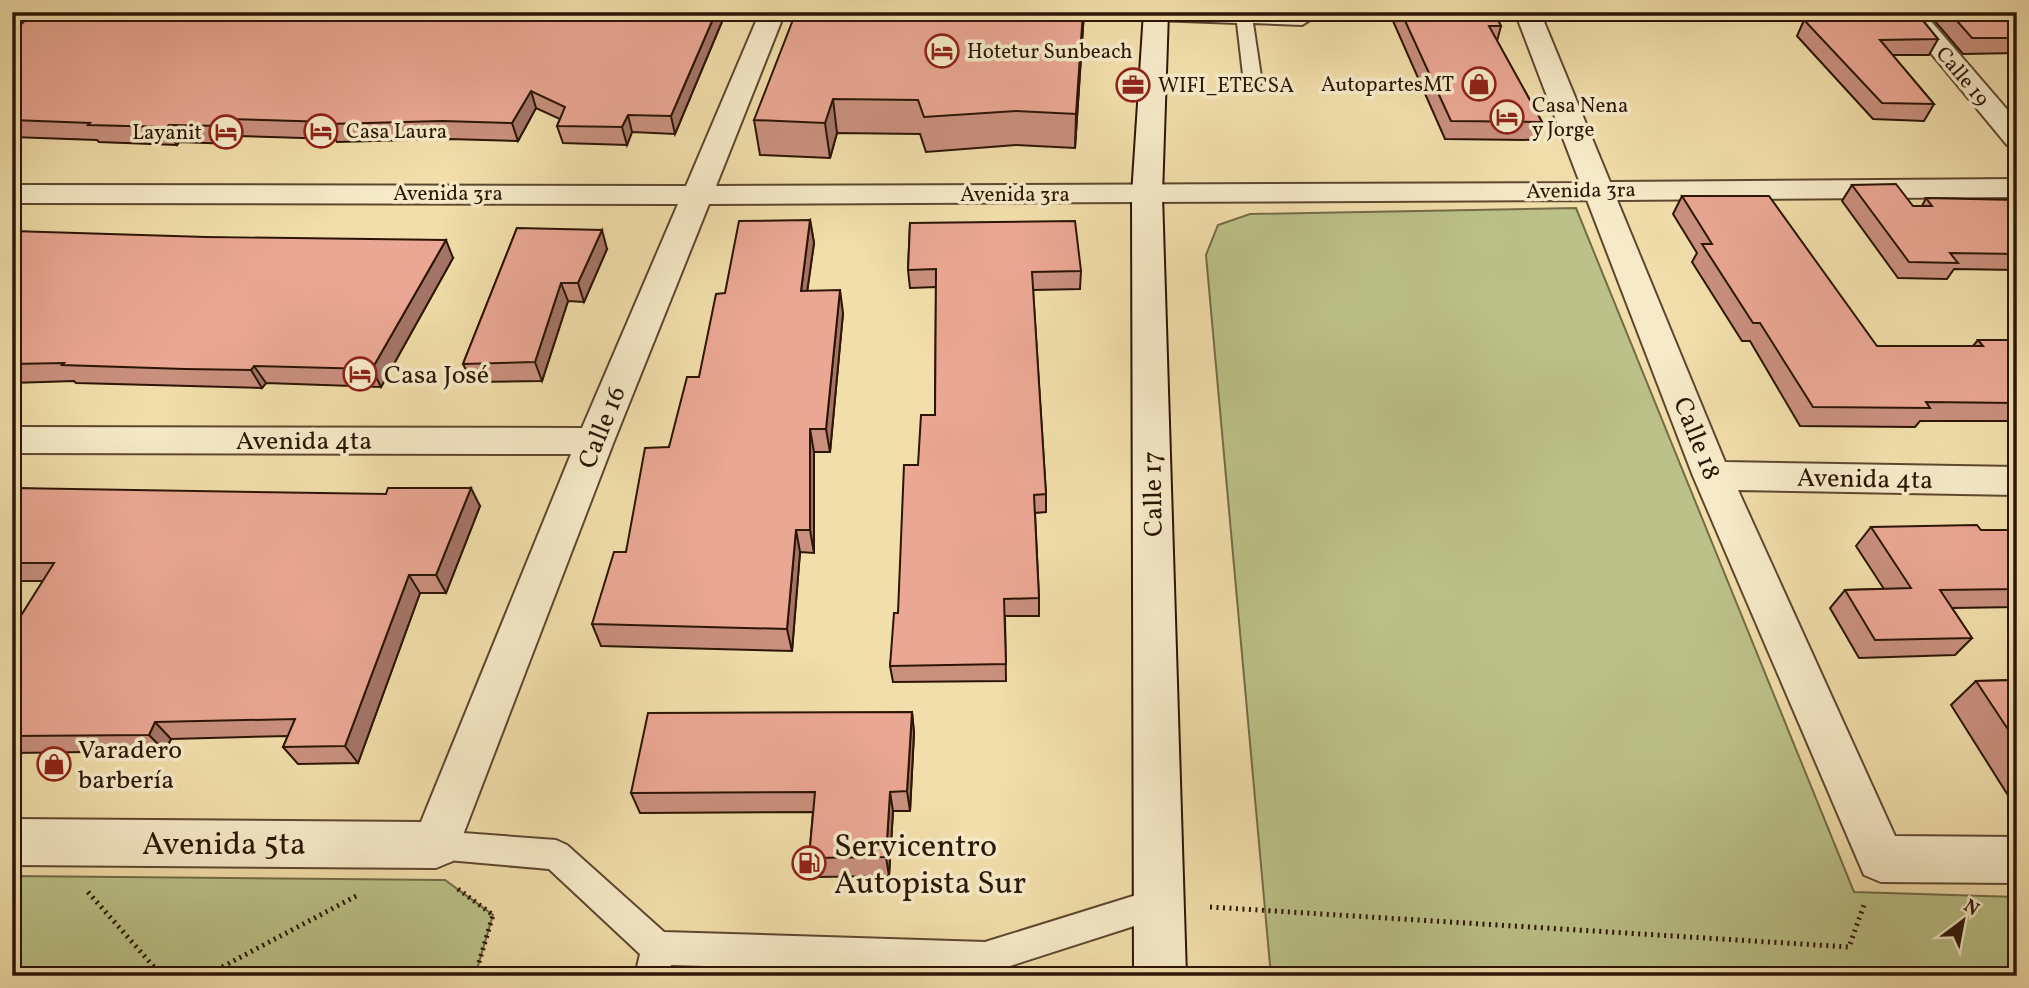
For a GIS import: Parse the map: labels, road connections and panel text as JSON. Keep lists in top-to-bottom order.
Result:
{
  "streets": {
    "street": [
      "Calle 19",
      "Avenida 3ra",
      "Calle 16",
      "Calle 18",
      "Avenida 4ta",
      "Calle 17",
      "Avenida 5ta"
    ]
  },
  "crossings": [
    ["Avenida 3ra", "Calle 16"],
    ["Avenida 3ra", "Calle 18"],
    ["Avenida 3ra", "Calle 17"],
    ["Calle 16", "Avenida 4ta"],
    ["Calle 16", "Avenida 5ta"],
    ["Calle 18", "Avenida 4ta"]
  ],
  "places": {
    "hotel": [
      "Hotetur Sunbeach",
      "Casa Nena y Jorge",
      "Casa Laura",
      "Layanit",
      "Casa José"
    ],
    "shop": ["AutopartesMT", "Varadero barbería"],
    "office": ["WIFI_ETECSA"],
    "fuel station": ["Servicentro Autopista Sur"]
  },
  "north": "top right"
}
